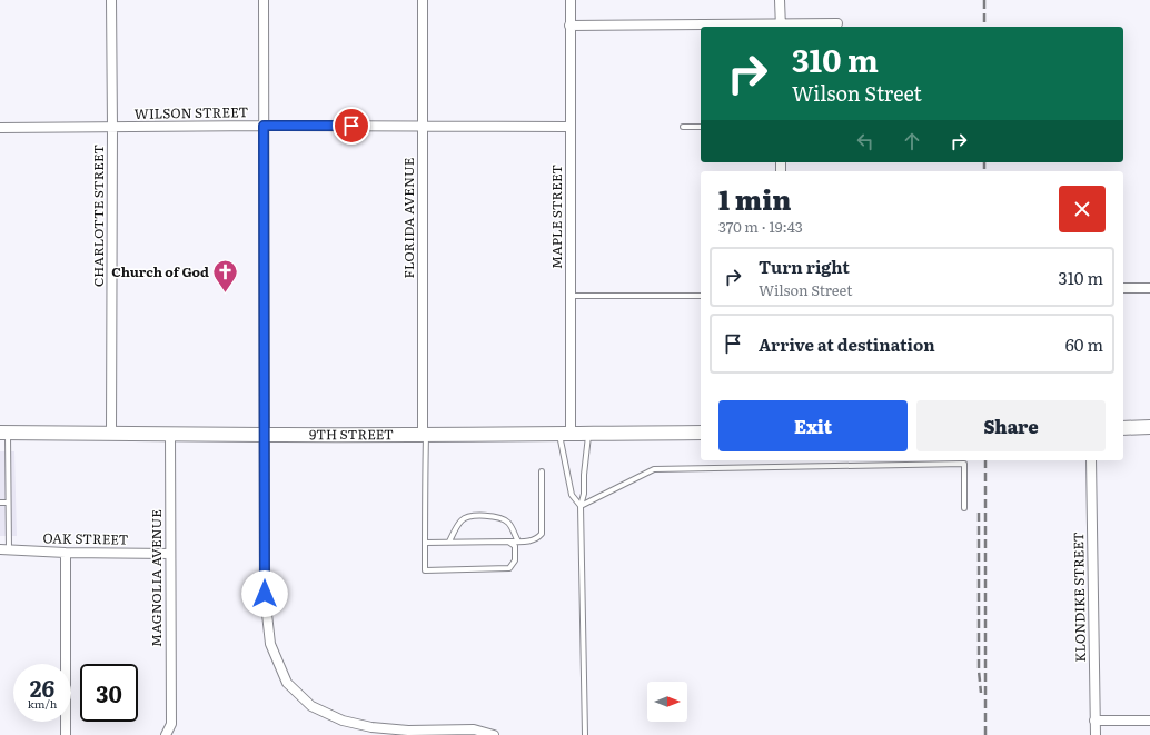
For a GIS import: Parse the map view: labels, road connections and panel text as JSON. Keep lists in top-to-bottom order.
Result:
{
  "streets": {
    "street": [
      "WILSON STREET",
      "CHARLOTTE STREET",
      "MAPLE STREET",
      "FLORIDA AVENUE",
      "9TH STREET",
      "OAK STREET",
      "MAGNOLIA AVENUE",
      "KLONDIKE STREET"
    ]
  },
  "crossings": [
    ["WILSON STREET", "CHARLOTTE STREET"],
    ["WILSON STREET", "MAPLE STREET"],
    ["WILSON STREET", "FLORIDA AVENUE"],
    ["CHARLOTTE STREET", "9TH STREET"],
    ["MAPLE STREET", "9TH STREET"],
    ["FLORIDA AVENUE", "9TH STREET"],
    ["9TH STREET", "MAGNOLIA AVENUE"],
    ["OAK STREET", "MAGNOLIA AVENUE"]
  ],
  "places": {
    "church": ["Church of God"]
  },
  "north": "right",
  "page": {
    "turn": ["310 m", "Wilson Street"],
    "heading": ["1 min", "370 m · 19:43"],
    "list": [
      {
        "name": "Turn right",
        "note": "Wilson Street",
        "value": "310 m"
      },
      {
        "name": "Arrive at destination",
        "value": "60 m"
      }
    ],
    "buttons": ["Exit", "Share"],
    "speed": "26 km/h",
    "limit": "30"
  }
}
